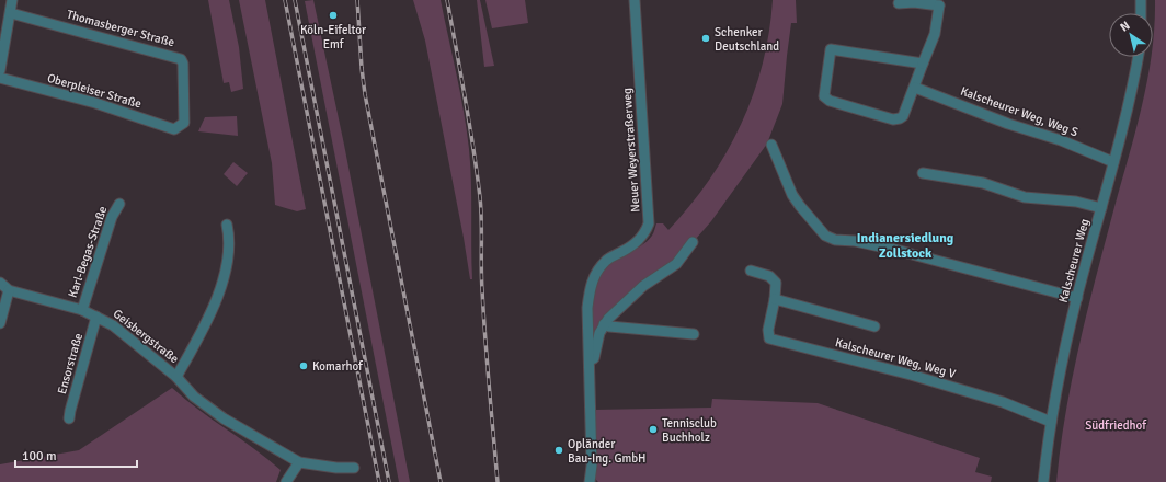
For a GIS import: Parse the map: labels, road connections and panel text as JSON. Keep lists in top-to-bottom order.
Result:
{
  "streets": {
    "street": [
      "Thomasberger Straße",
      "Oberpleiser Straße",
      "Kalscheurer Weg, Weg S",
      "Neuer Weyerstraßerweg",
      "Karl-Begas-Straße",
      "Kalscheurer Weg",
      "Geisbergstraße",
      "Kalscheurer Weg, Weg V",
      "Ensorstraße"
    ]
  },
  "crossings": [
    ["Thomasberger Straße", "Oberpleiser Straße"],
    ["Kalscheurer Weg, Weg S", "Kalscheurer Weg"],
    ["Karl-Begas-Straße", "Geisbergstraße"],
    ["Kalscheurer Weg", "Kalscheurer Weg, Weg V"],
    ["Geisbergstraße", "Ensorstraße"]
  ],
  "districts": ["Indianersiedlung Zollstock"],
  "parks": ["Südfriedhof"],
  "places": [
    "Köln-Eifeltor Emf",
    "Schenker Deutschland",
    "Komarhof",
    "Tennisclub Buchholz",
    "Opländer Bau-Ing. GmbH"
  ],
  "scale_bar": "100 m",
  "north": "top left"
}
